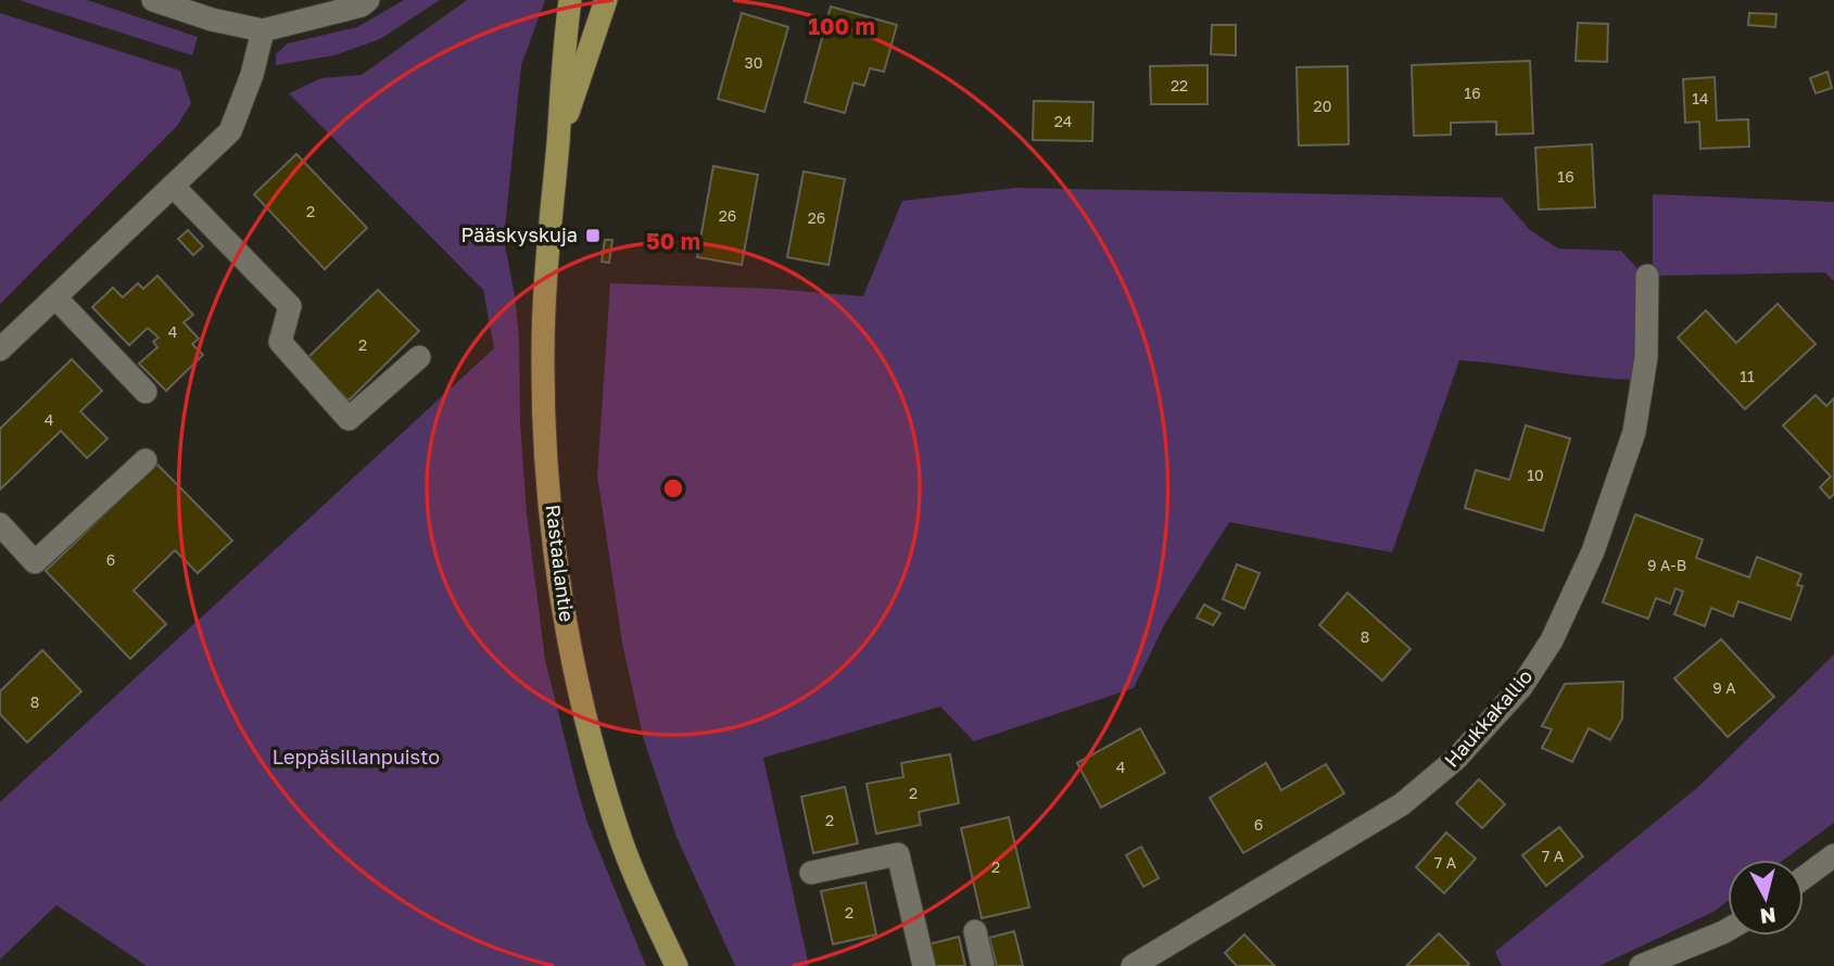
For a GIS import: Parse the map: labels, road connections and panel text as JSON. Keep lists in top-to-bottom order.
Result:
{
  "streets": {
    "main road": ["Rastaalantie"],
    "street": ["Haukkakallio"]
  },
  "parks": ["Leppäsillanpuisto"],
  "places": {
    "transit": ["Pääskyskuja"]
  },
  "house_numbers": [
    "30",
    "22",
    "16",
    "14",
    "20",
    "24",
    "16",
    "2",
    "26",
    "26",
    "4",
    "2",
    "11",
    "4",
    "10",
    "6",
    "9 A-B",
    "8",
    "9 A",
    "8",
    "4",
    "2",
    "2",
    "6",
    "7 A",
    "7 A",
    "2",
    "2"
  ],
  "north": "bottom",
  "rings": ["100 m", "50 m"]
}
